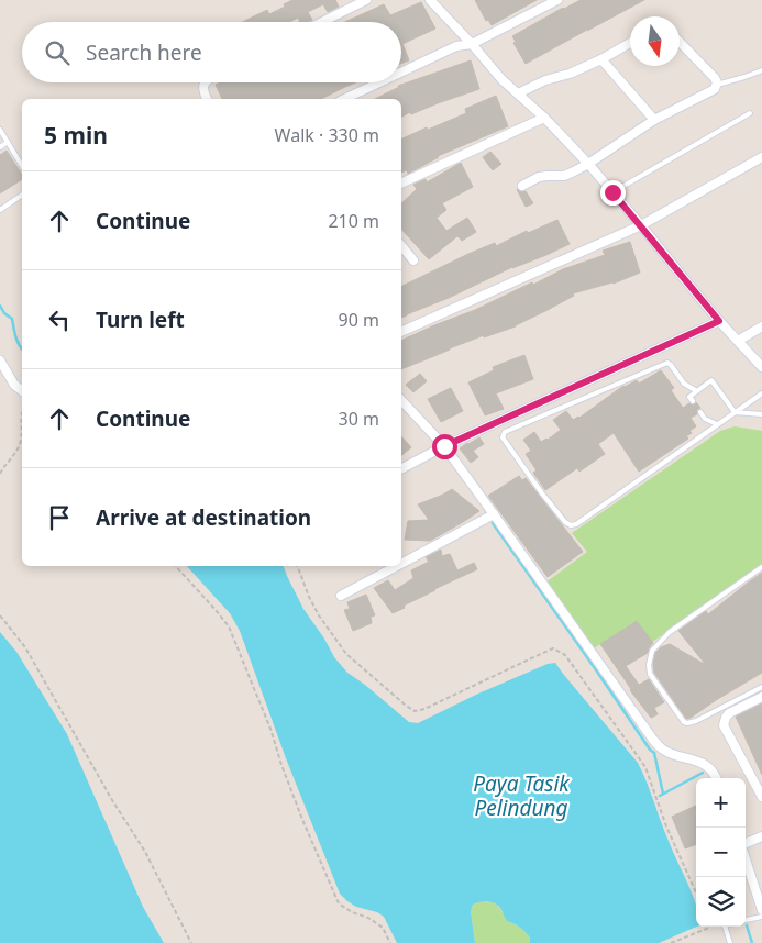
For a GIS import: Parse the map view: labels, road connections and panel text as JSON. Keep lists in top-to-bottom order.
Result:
{
  "water": ["Paya Tasik Pelindung"],
  "north": "bottom",
  "page": {
    "search": "Search here",
    "heading": ["5 min", "Walk · 330 m"],
    "list": [
      ["Continue", "210 m"],
      ["Turn left", "90 m"],
      ["Continue", "30 m"],
      "Arrive at destination"
    ],
    "map_buttons": ["+", "−"]
  }
}
